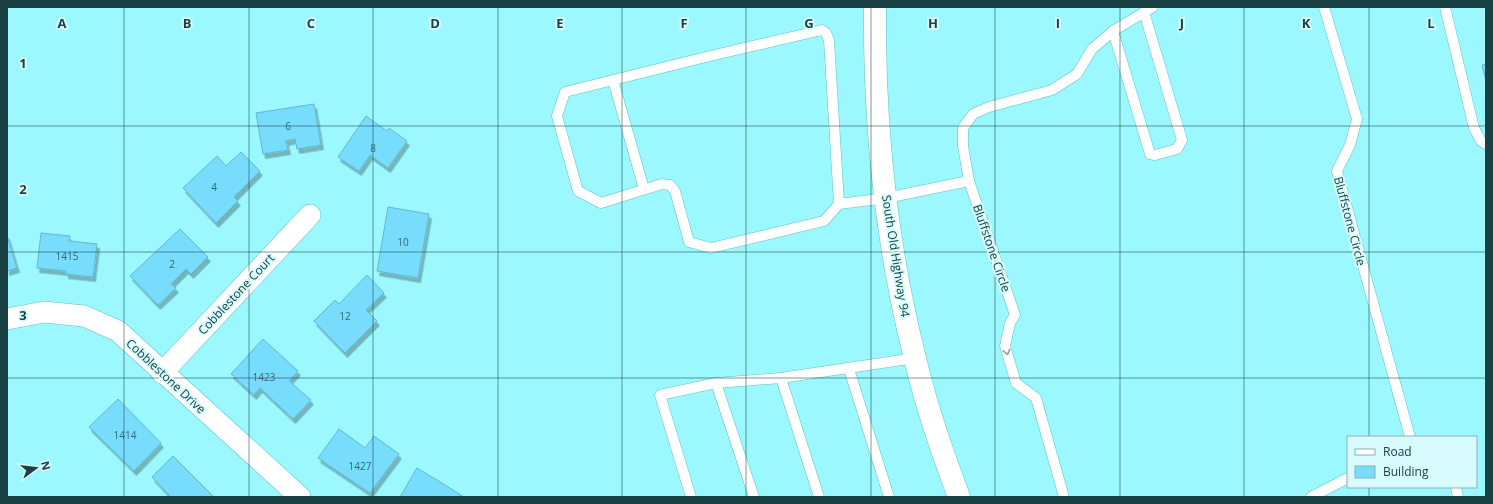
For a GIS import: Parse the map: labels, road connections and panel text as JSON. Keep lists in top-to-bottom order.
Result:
{
  "streets": {
    "main road": ["South Old Highway 94"],
    "street": ["Cobblestone Court", "Cobblestone Drive"],
    "lane": ["Bluffstone Circle"]
  },
  "crossings": [
    ["Cobblestone Court", "Cobblestone Drive"]
  ],
  "house_numbers": [
    "6",
    "8",
    "4",
    "10",
    "1415",
    "2",
    "12",
    "1423",
    "1414",
    "1427"
  ],
  "legend": ["Road", "Building"],
  "north": "right",
  "grid": {
    "columns": [
      "A",
      "B",
      "C",
      "D",
      "E",
      "F",
      "G",
      "H",
      "I",
      "J",
      "K",
      "L"
    ],
    "rows": ["1", "2", "3"]
  }
}
